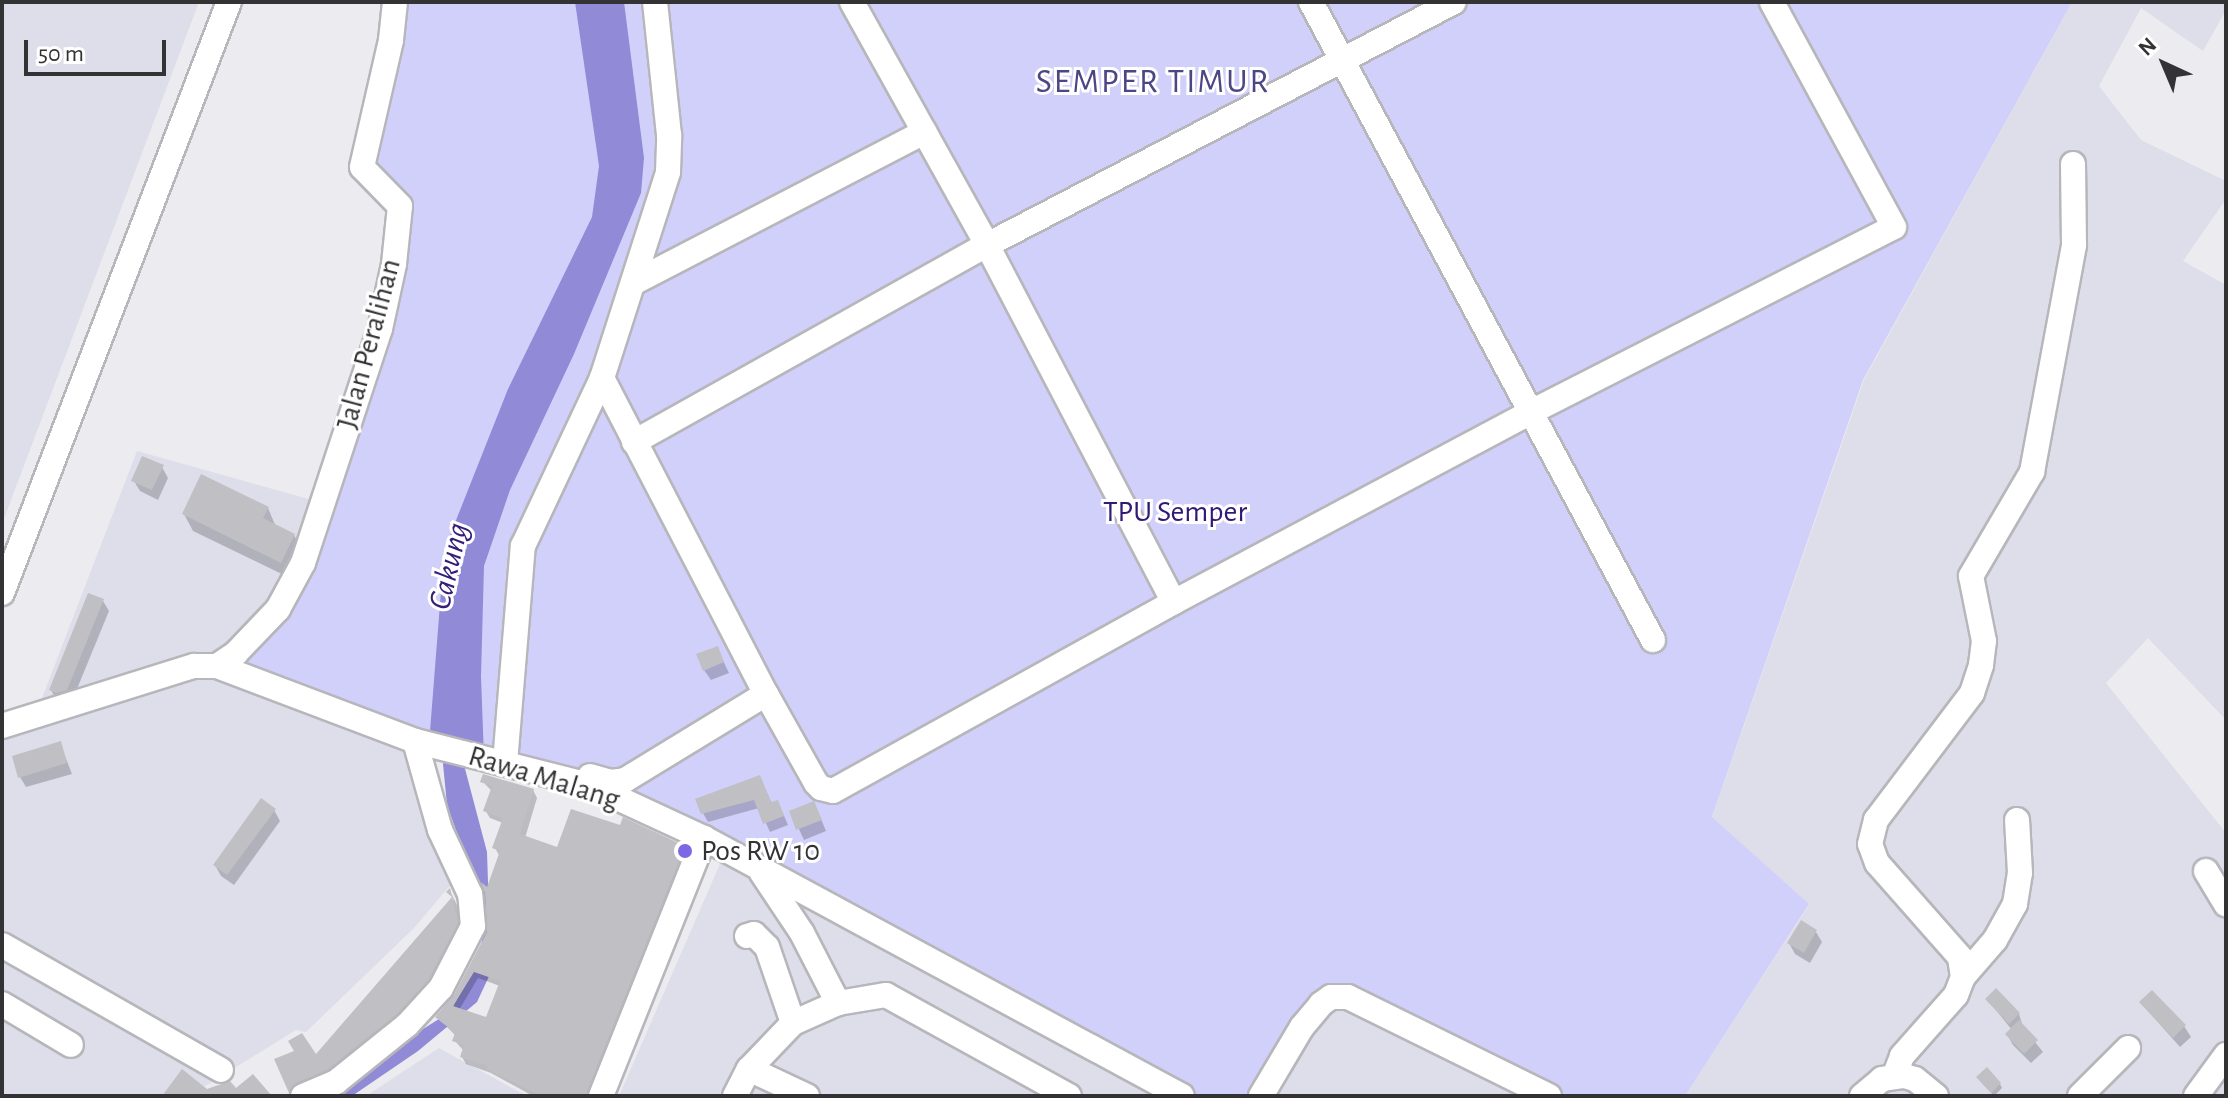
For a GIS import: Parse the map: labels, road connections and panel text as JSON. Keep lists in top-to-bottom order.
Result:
{
  "streets": {
    "street": ["Jalan Peralihan", "Rawa Malang"]
  },
  "crossings": [
    ["Jalan Peralihan", "Rawa Malang"]
  ],
  "districts": ["SEMPER TIMUR"],
  "water": ["Cakung"],
  "parks": ["TPU Semper"],
  "places": ["Pos RW 10"],
  "scale_bar": "50 m",
  "north": "top left"
}
